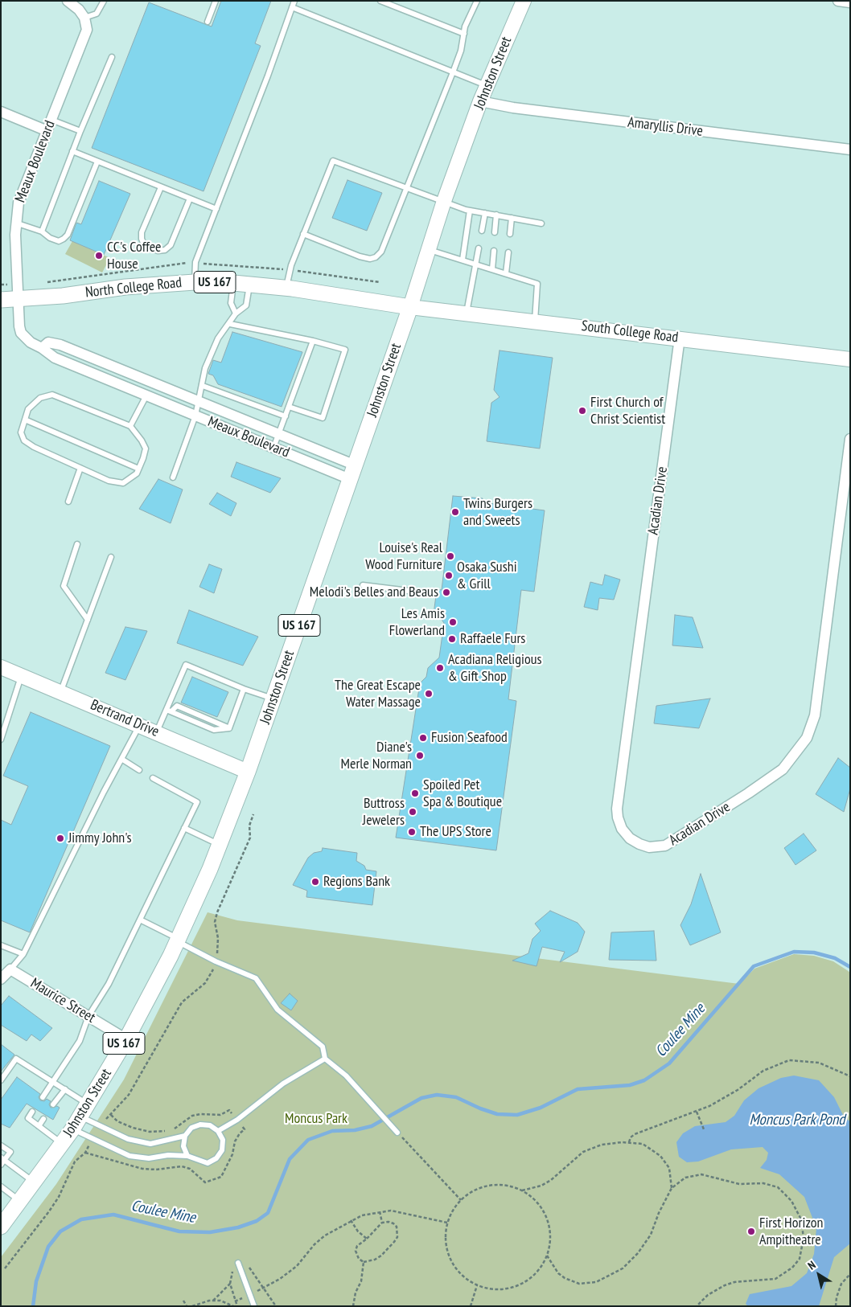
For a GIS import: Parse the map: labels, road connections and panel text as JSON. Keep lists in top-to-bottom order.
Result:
{
  "streets": {
    "main road": [
      "Johnston Street",
      "US 167",
      "North College Road",
      "South College Road",
      "Bertrand Drive"
    ],
    "street": [
      "Amaryllis Drive",
      "Meaux Boulevard",
      "Acadian Drive",
      "Maurice Street"
    ]
  },
  "crossings": [
    ["Johnston Street", "Amaryllis Drive"],
    ["Johnston Street", "Meaux Boulevard"],
    ["Johnston Street", "North College Road"],
    ["Johnston Street", "South College Road"],
    ["Johnston Street", "Bertrand Drive"],
    ["Johnston Street", "Maurice Street"],
    ["Meaux Boulevard", "North College Road"],
    ["North College Road", "South College Road"],
    ["South College Road", "Acadian Drive"]
  ],
  "water": ["Coulee Mine", "Moncus Park Pond"],
  "parks": ["Moncus Park"],
  "places": [
    "CC's Coffee House",
    "First Church of Christ Scientist",
    "Twins Burgers and Sweets",
    "Louise's Real Wood Furniture",
    "Osaka Sushi & Grill",
    "Melodi's Belles and Beaus",
    "Les Amis Flowerland",
    "Raffaele Furs",
    "Acadiana Religious & Gift Shop",
    "The Great Escape Water Massage",
    "Fusion Seafood",
    "Diane's Merle Norman",
    "Spoiled Pet Spa & Boutique",
    "Buttross Jewelers",
    "The UPS Store",
    "Jimmy John's",
    "Regions Bank",
    "First Horizon Ampitheatre"
  ],
  "north": "top left"
}
